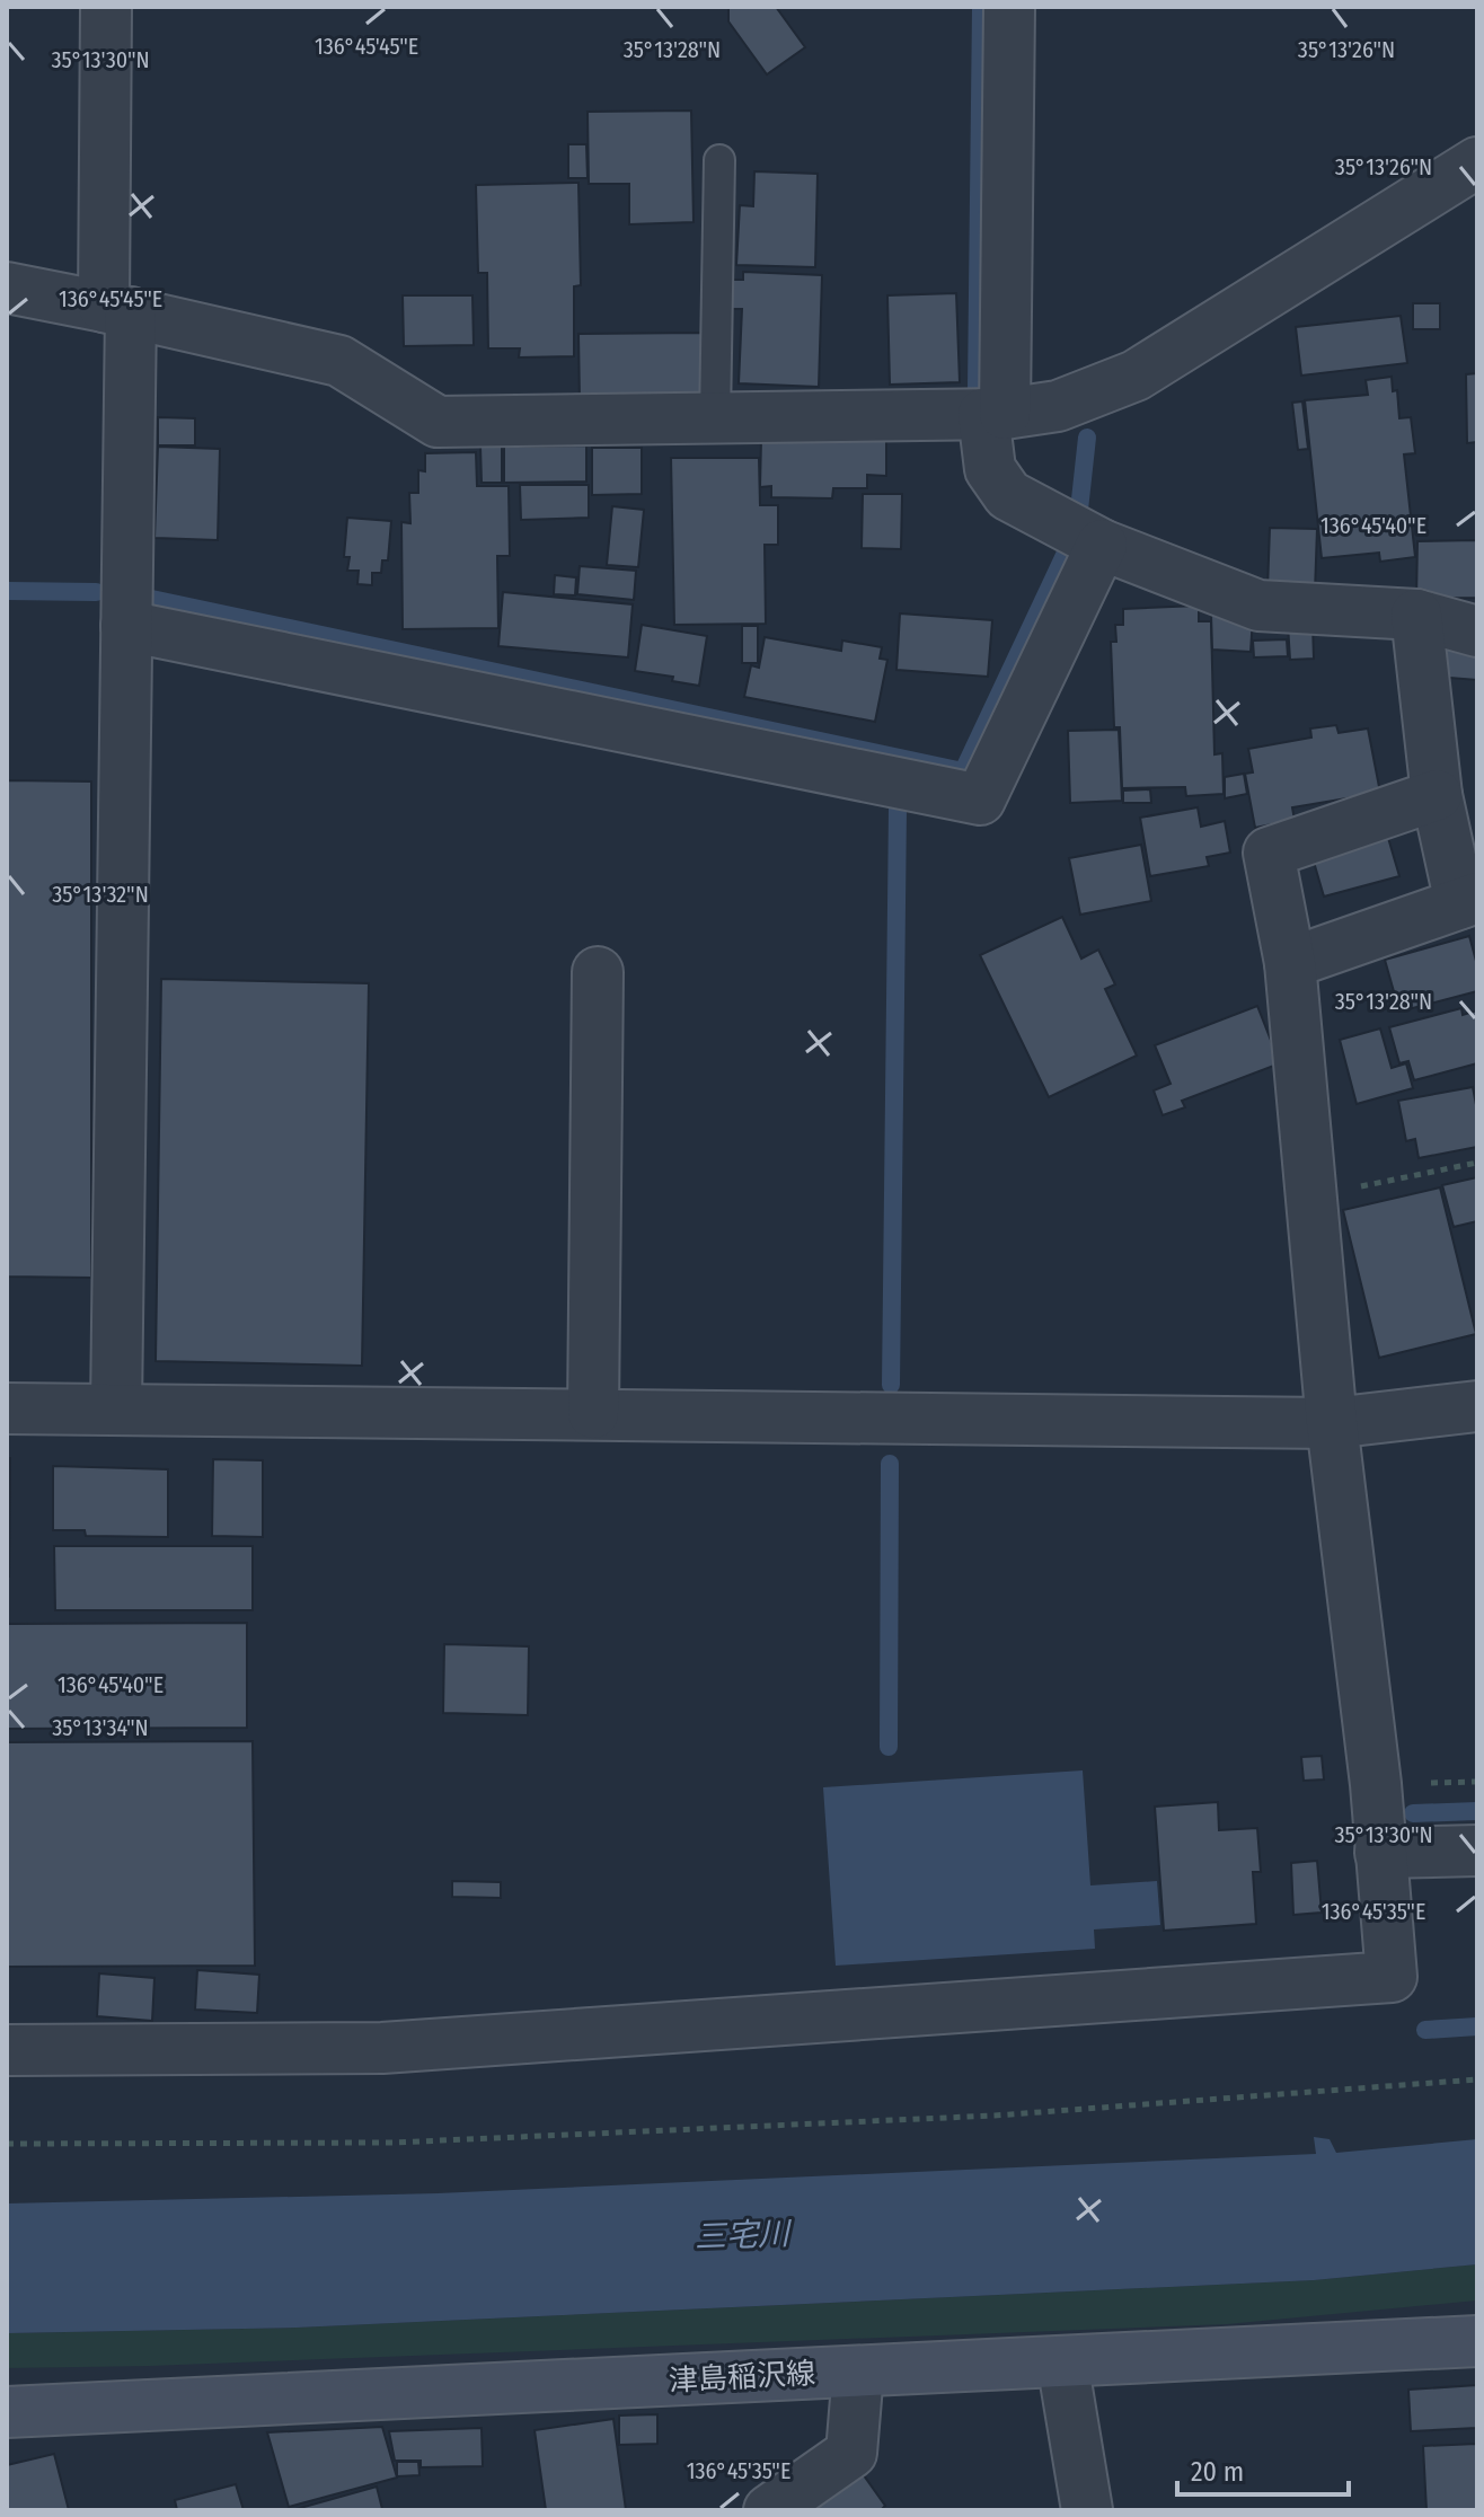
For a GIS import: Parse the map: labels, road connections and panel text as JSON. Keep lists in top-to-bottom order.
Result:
{
  "streets": {
    "main road": ["津島稲沢線"]
  },
  "water": ["三宅川"],
  "scale_bar": "20 m",
  "coordinates": [
    "136°45'45\"E",
    "35°13'28\"N",
    "35°13'26\"N",
    "35°13'30\"N",
    "136°45'40\"E",
    "35°13'32\"N",
    "35°13'34\"N",
    "136°45'35\"E"
  ]
}
